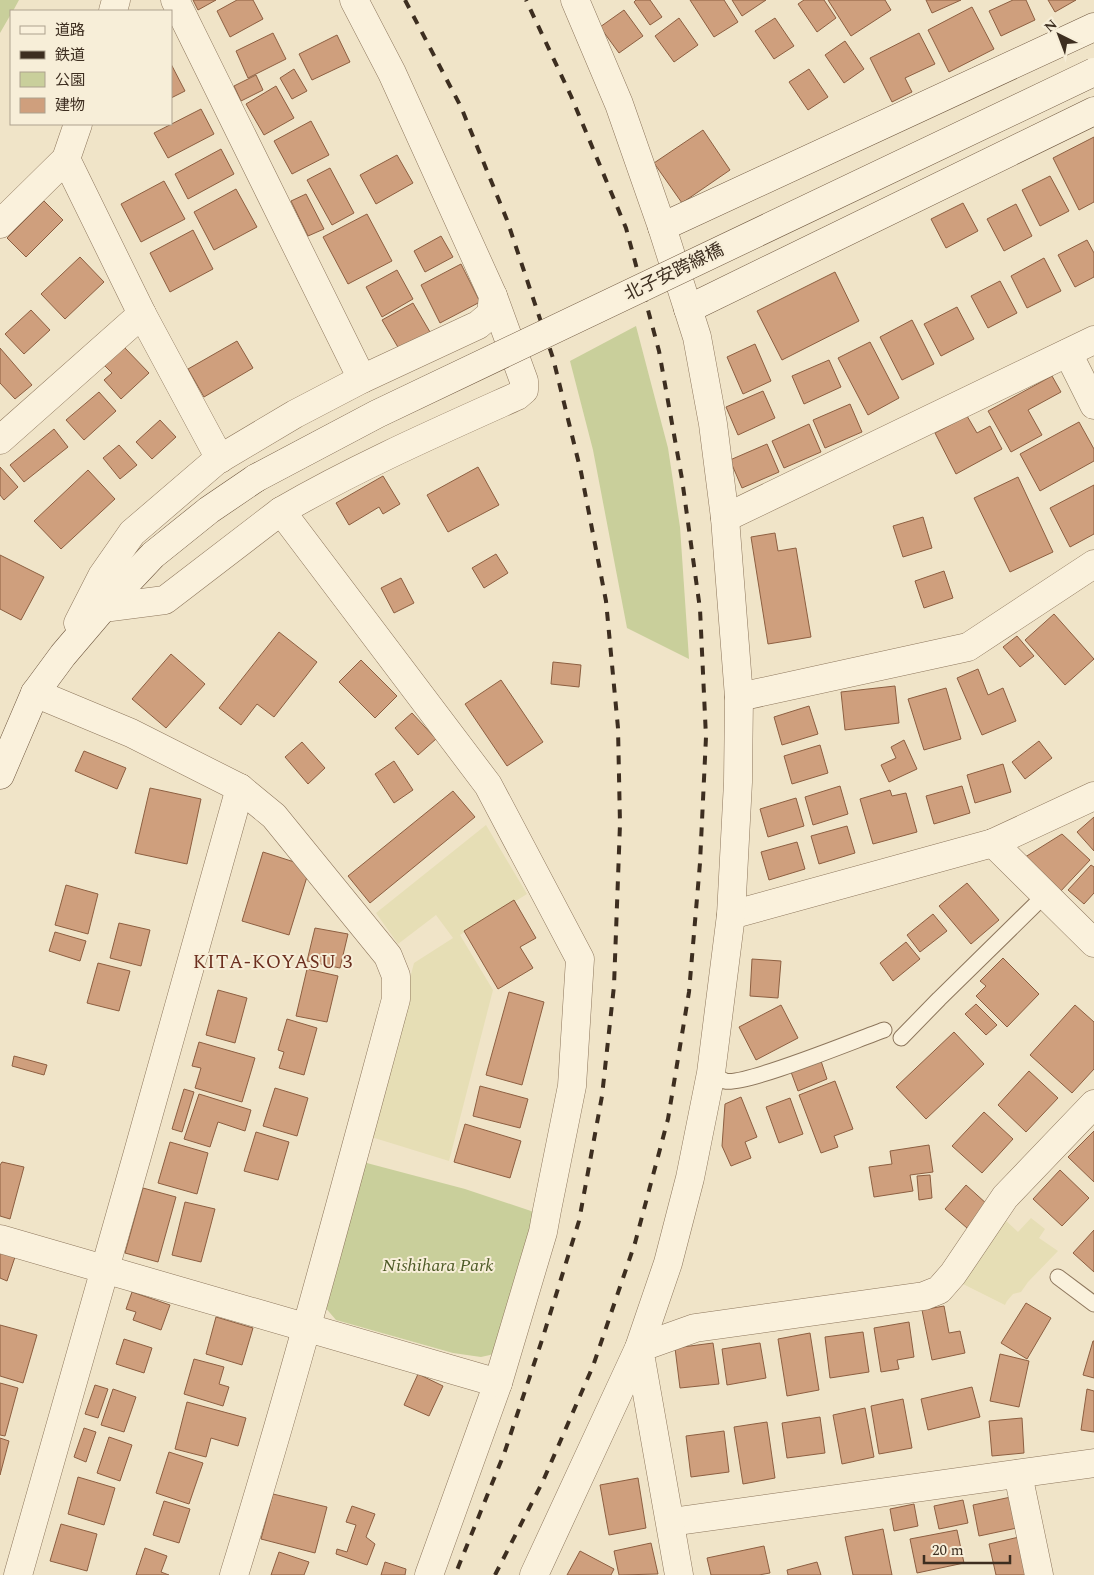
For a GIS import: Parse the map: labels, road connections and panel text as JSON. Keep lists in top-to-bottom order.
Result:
{
  "streets": {
    "street": ["北子安跨線橋"]
  },
  "districts": ["KITA-KOYASU 3"],
  "parks": ["Nishihara Park"],
  "legend": [
    "道路",
    "鉄道",
    "公園",
    "建物"
  ],
  "scale_bar": "20 m",
  "north": "top left"
}
